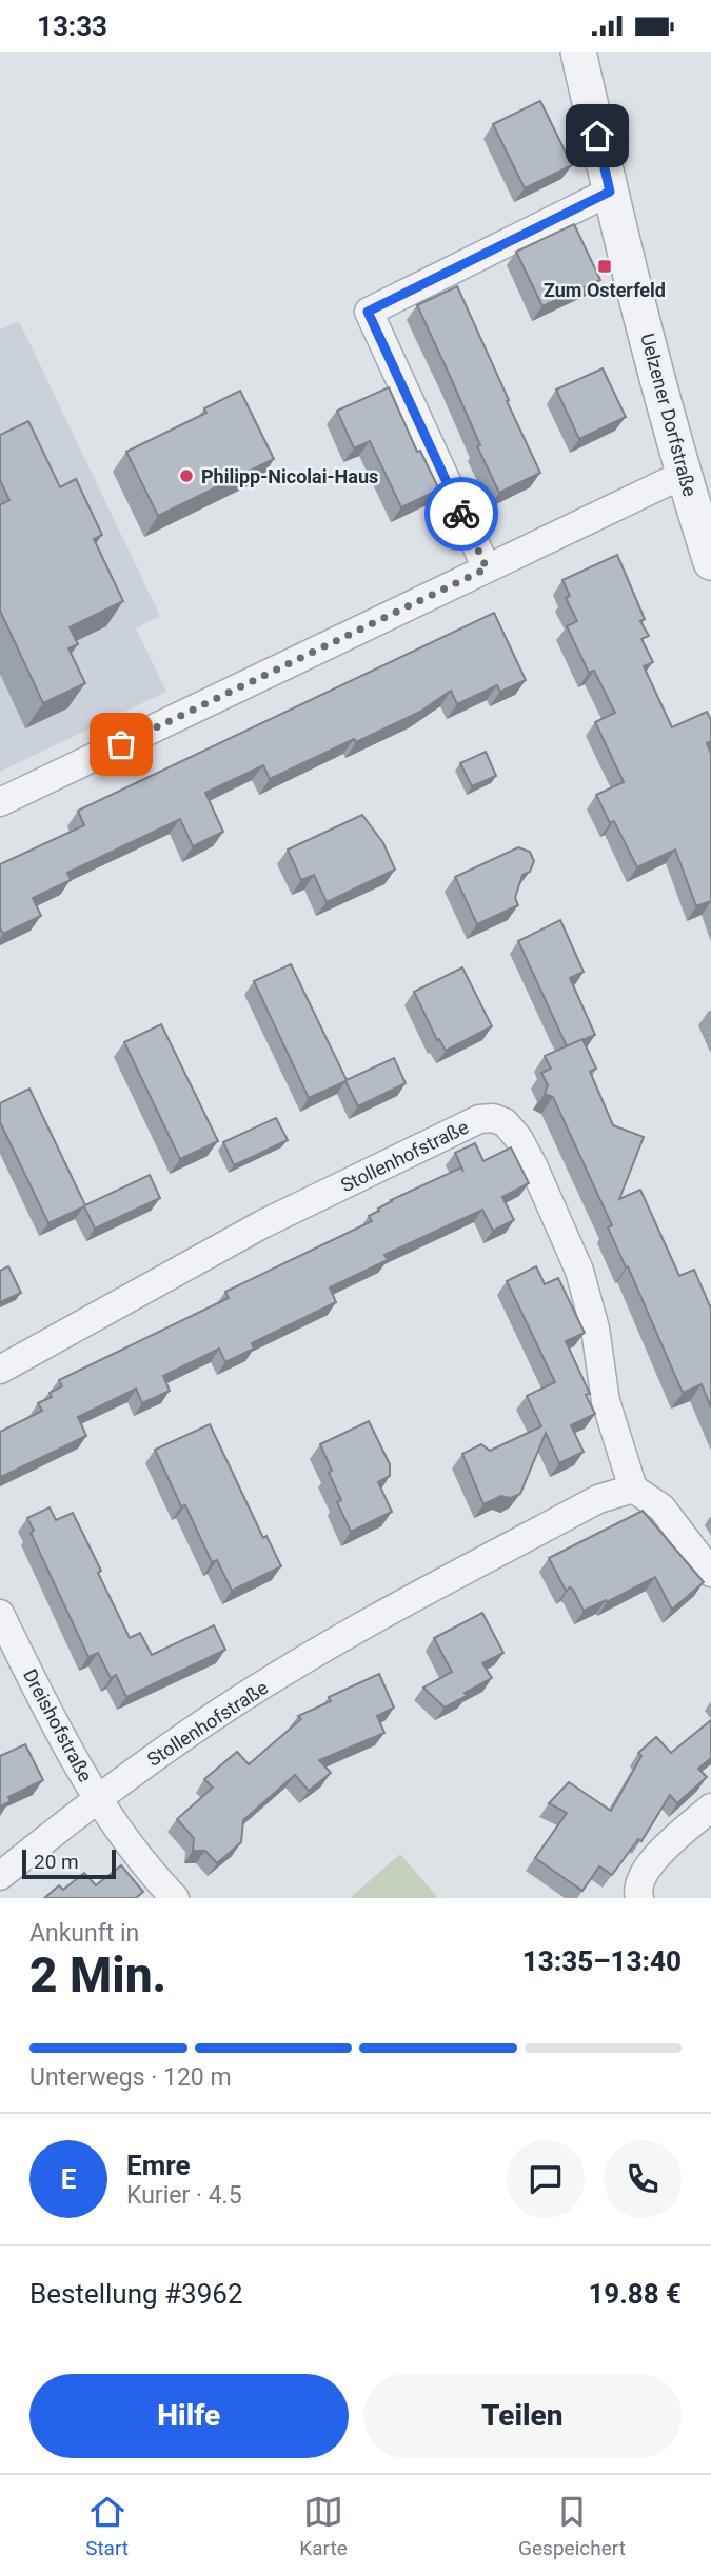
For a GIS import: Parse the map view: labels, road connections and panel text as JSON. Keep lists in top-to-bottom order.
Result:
{
  "streets": {
    "street": ["Uelzener Dorfstraße", "Stollenhofstraße", "Dreishofstraße"]
  },
  "crossings": [
    ["Stollenhofstraße", "Dreishofstraße"]
  ],
  "places": {
    "transit": ["Zum Osterfeld"],
    "other": ["Philipp-Nicolai-Haus"]
  },
  "scale_bar": "20 m",
  "page": {
    "status": "13:33",
    "scale": "20 m",
    "heading": ["2 Min.", "Ankunft in", "13:35–13:40"],
    "panel": [
      "Emre",
      "Kurier · 4.5",
      "Bestellung #3962",
      "19.88 €"
    ],
    "bar": "Unterwegs · 120 m",
    "round": "E",
    "buttons": ["Hilfe", "Teilen"],
    "tabs": ["Start", "Karte", "Gespeichert"]
  }
}
